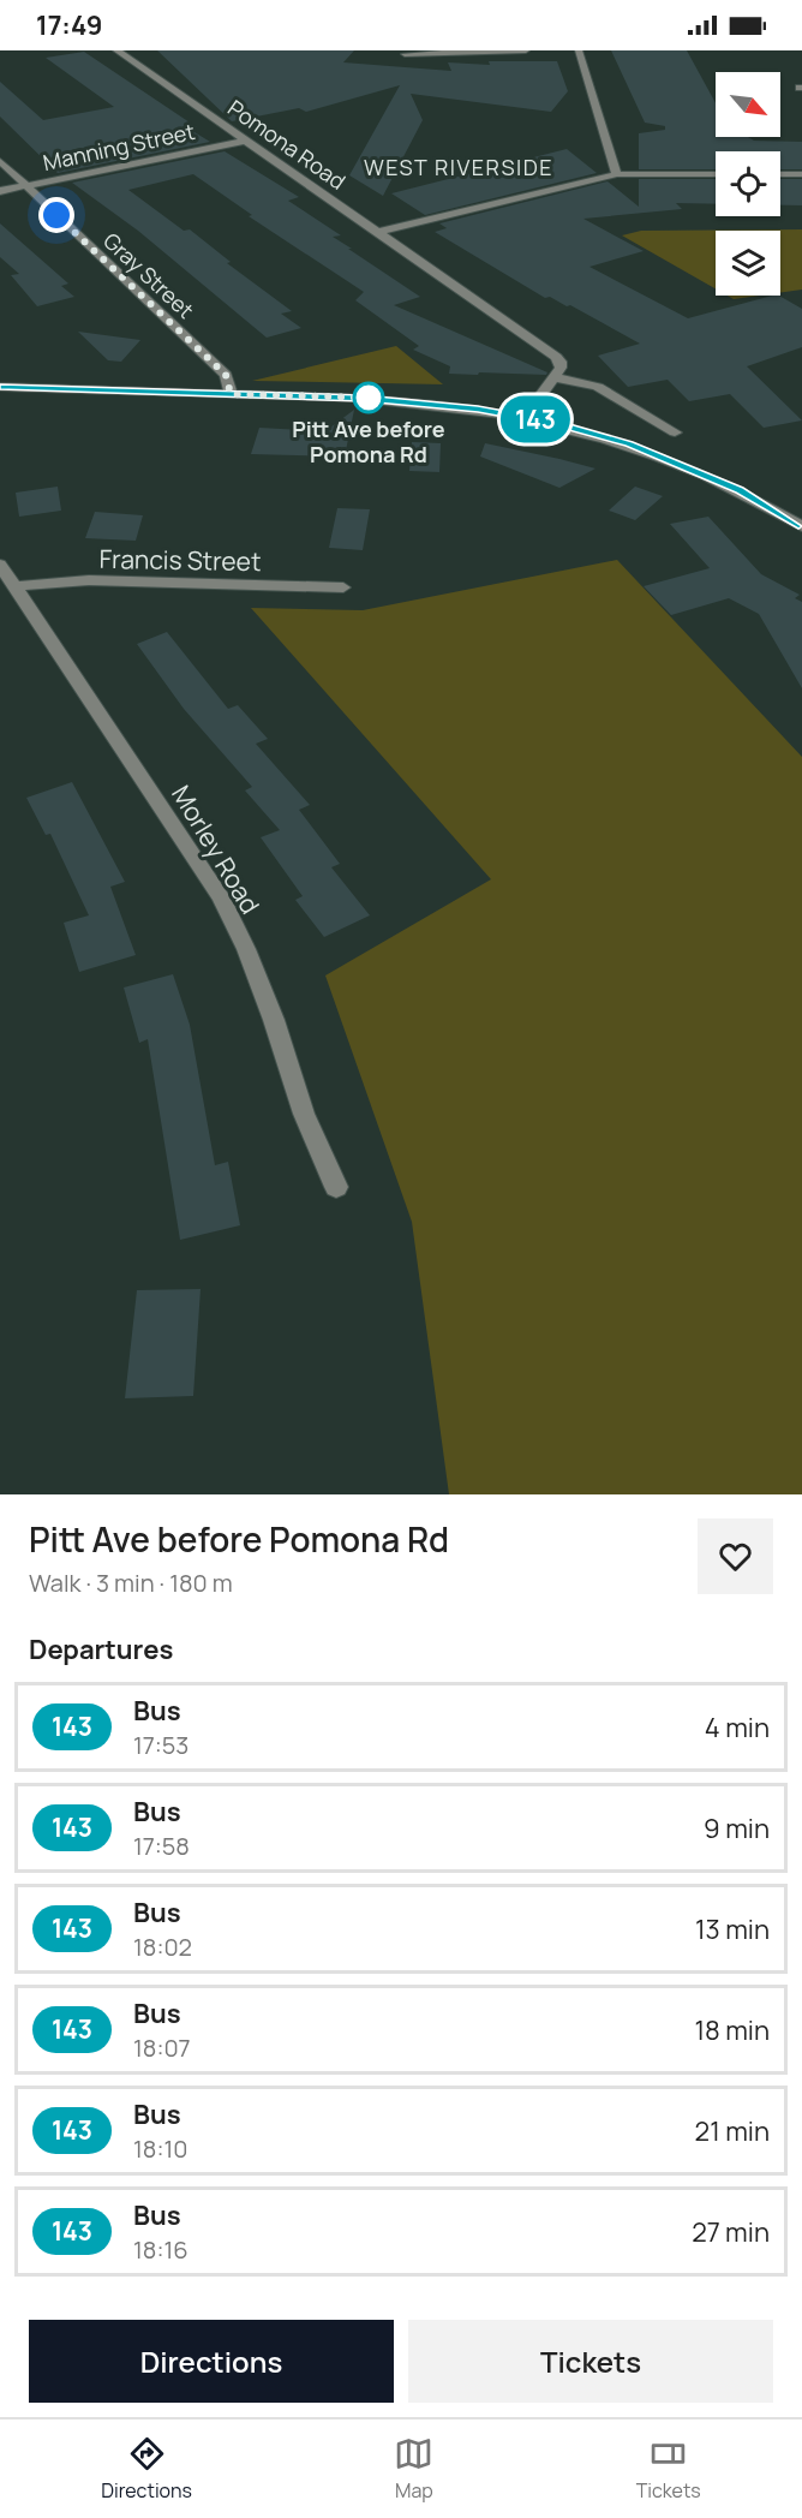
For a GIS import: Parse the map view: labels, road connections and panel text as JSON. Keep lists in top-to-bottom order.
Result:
{
  "streets": {
    "street": [
      "Pomona Road",
      "Manning Street",
      "Gray Street",
      "Francis Street",
      "Morley Road"
    ]
  },
  "crossings": [
    ["Pomona Road", "Manning Street"],
    ["Manning Street", "Gray Street"],
    ["Francis Street", "Morley Road"]
  ],
  "districts": ["WEST RIVERSIDE"],
  "places": ["Pitt Ave before Pomona Rd"],
  "lines": ["bus line 143"],
  "north": "bottom right",
  "page": {
    "status": "17:49",
    "on_map": "143",
    "heading": [
      ["Pitt Ave before Pomona Rd", "Walk · 3 min · 180 m"],
      "Departures"
    ],
    "list": [
      {
        "mark": "143",
        "name": "Bus",
        "note": "17:53",
        "value": "4 min"
      },
      {
        "mark": "143",
        "name": "Bus",
        "note": "17:58",
        "value": "9 min"
      },
      {
        "mark": "143",
        "name": "Bus",
        "note": "18:02",
        "value": "13 min"
      },
      {
        "mark": "143",
        "name": "Bus",
        "note": "18:07",
        "value": "18 min"
      },
      {
        "mark": "143",
        "name": "Bus",
        "note": "18:10",
        "value": "21 min"
      },
      {
        "mark": "143",
        "name": "Bus",
        "note": "18:16",
        "value": "27 min"
      }
    ],
    "buttons": ["Directions", "Tickets"],
    "tabs": ["Directions", "Map", "Tickets"]
  }
}
